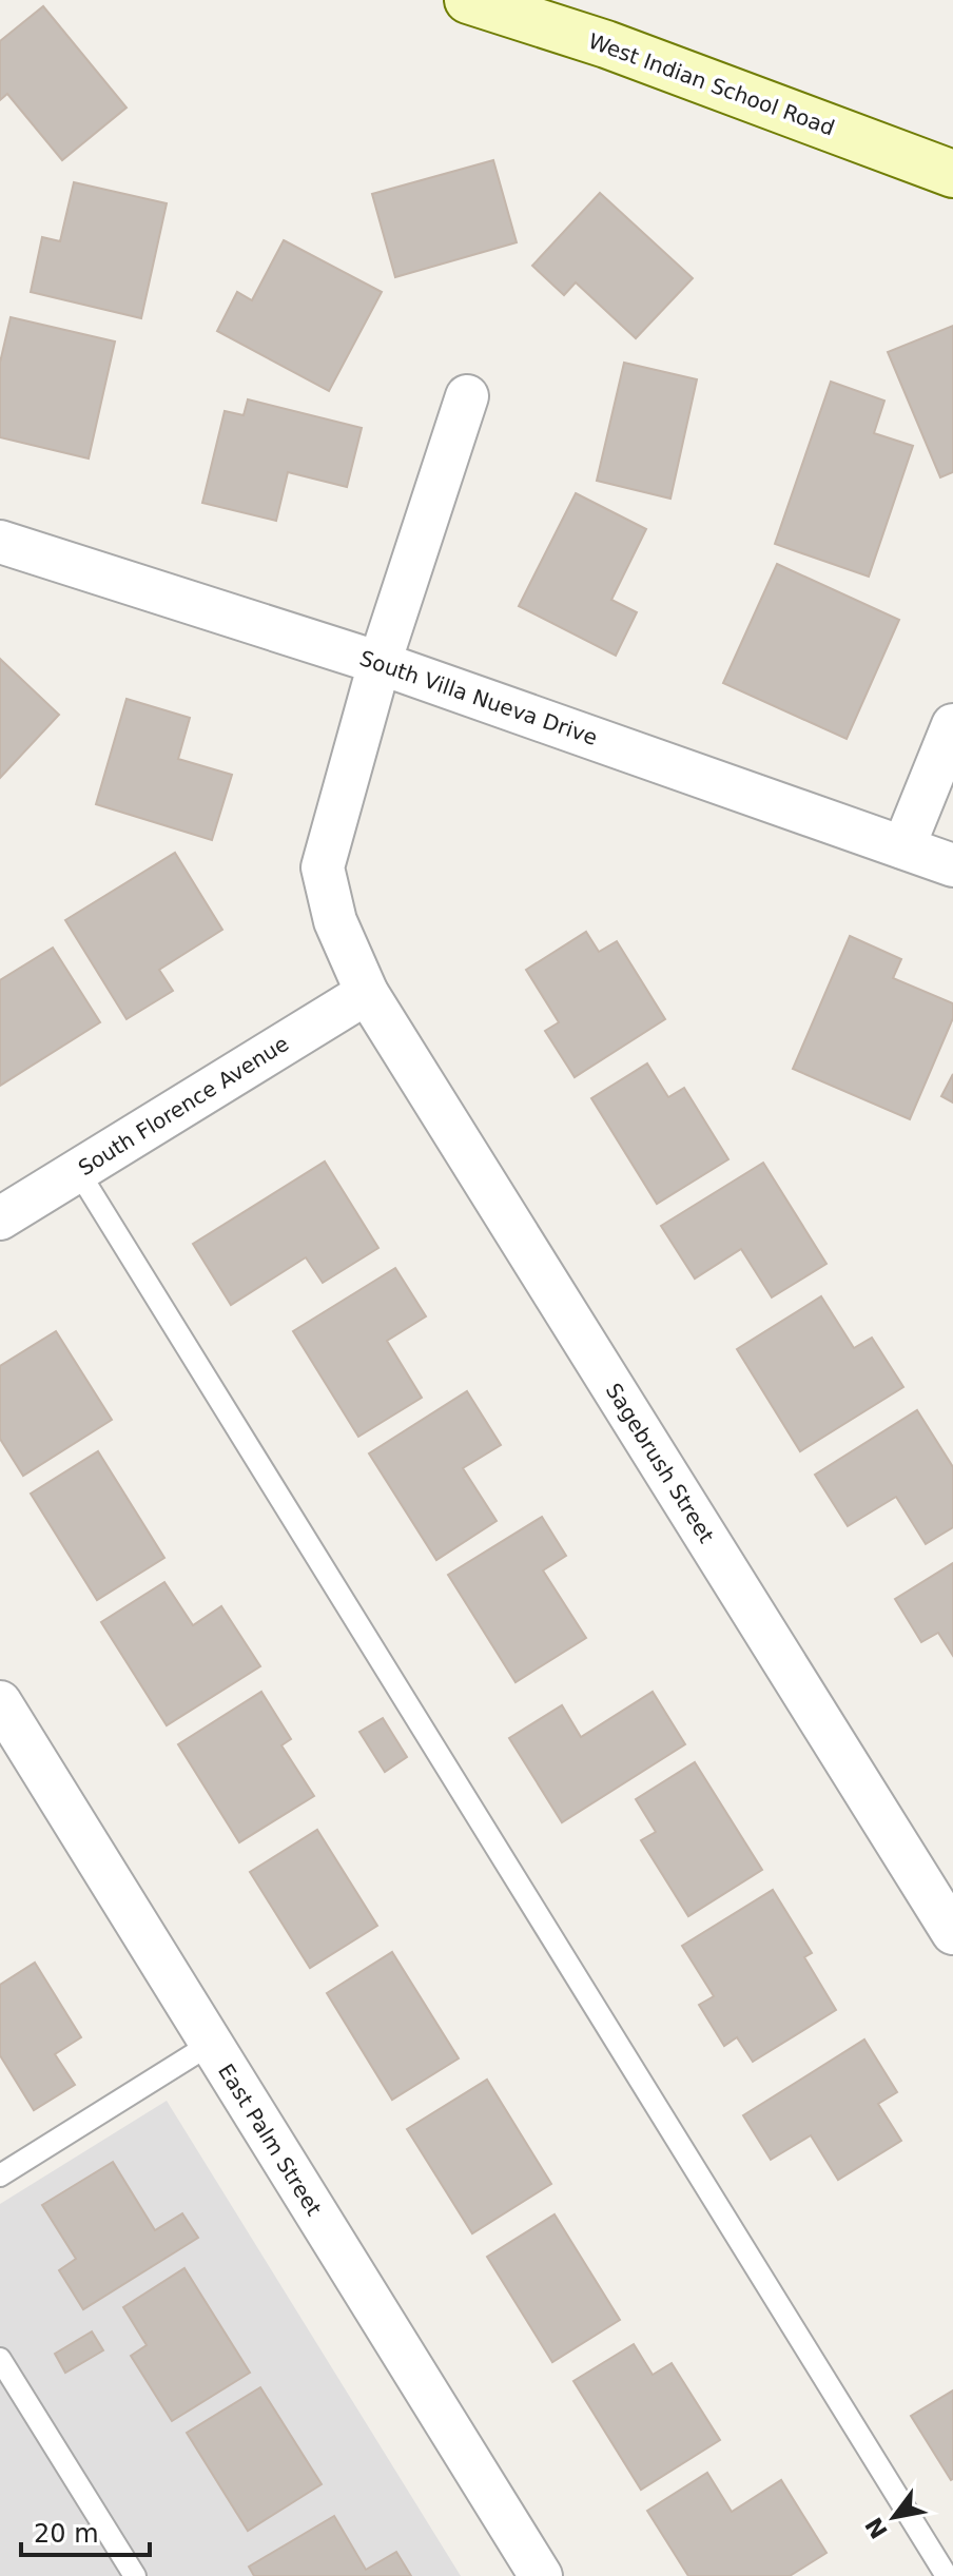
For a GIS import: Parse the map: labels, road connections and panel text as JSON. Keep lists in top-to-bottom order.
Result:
{
  "streets": {
    "main road": ["West Indian School Road"],
    "street": [
      "South Villa Nueva Drive",
      "South Florence Avenue",
      "Sagebrush Street",
      "East Palm Street"
    ]
  },
  "crossings": [
    ["South Villa Nueva Drive", "Sagebrush Street"],
    ["South Florence Avenue", "Sagebrush Street"]
  ],
  "scale_bar": "20 m",
  "north": "bottom left"
}
